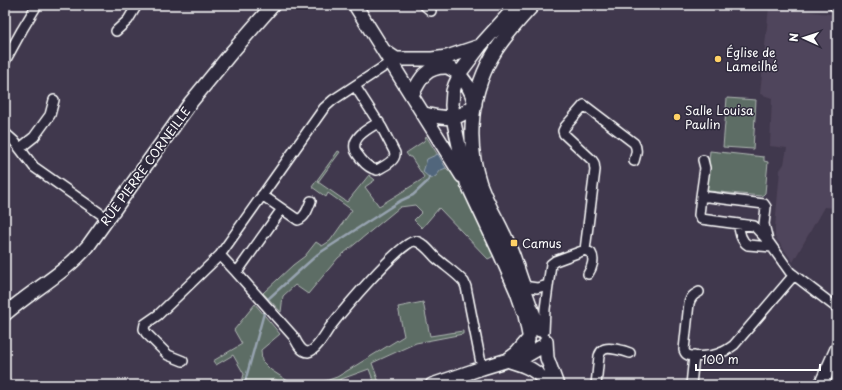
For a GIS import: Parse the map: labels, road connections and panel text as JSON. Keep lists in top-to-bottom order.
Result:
{
  "streets": {
    "street": ["RUE PIERRE CORNEILLE"]
  },
  "places": {
    "other": ["Église de Lameilhé", "Salle Louisa Paulin"],
    "transit": ["Camus"]
  },
  "scale_bar": "100 m",
  "north": "left"
}
